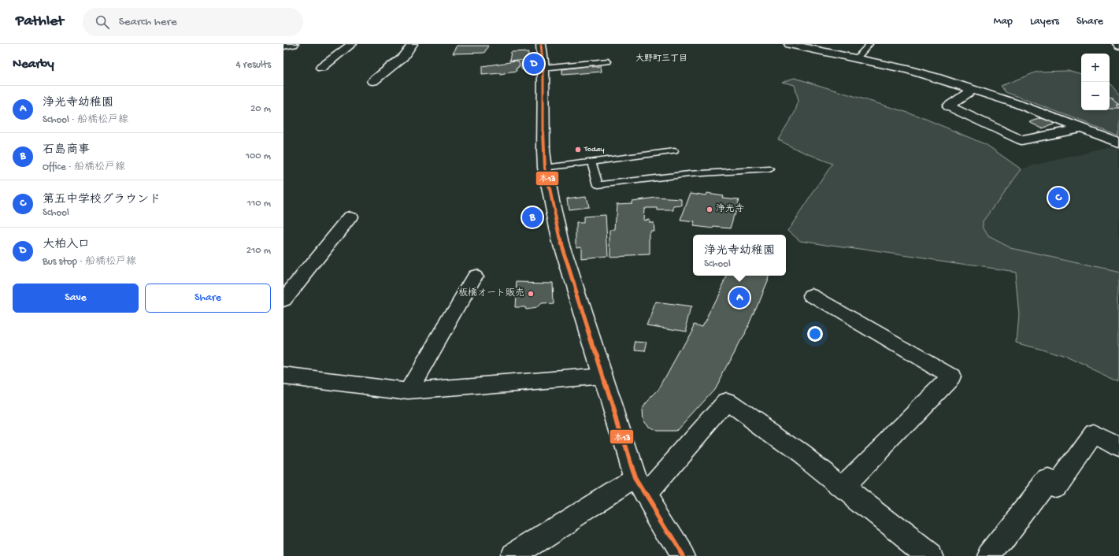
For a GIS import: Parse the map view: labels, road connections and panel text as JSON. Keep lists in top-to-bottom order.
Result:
{
  "districts": ["大野町三丁目"],
  "places": ["Today", "浄光寺", "板橋オート販売"],
  "lines": ["transit line 本13"],
  "page": {
    "header": "Pathlet",
    "search": "Search here",
    "nav": ["Map", "Layers", "Share"],
    "heading": ["Nearby", "4 results"],
    "pins": [
      "D",
      "C",
      "B",
      "A"
    ],
    "map_buttons": ["+", "−"],
    "list": [
      {
        "mark": "A",
        "name": "浄光寺幼稚園",
        "note": "School · 船橋松戸線",
        "value": "20 m"
      },
      {
        "mark": "B",
        "name": "石島商事",
        "note": "Office · 船橋松戸線",
        "value": "100 m"
      },
      {
        "mark": "C",
        "name": "第五中学校グラウンド",
        "note": "School",
        "value": "110 m"
      },
      {
        "mark": "D",
        "name": "大柏入口",
        "note": "Bus stop · 船橋松戸線",
        "value": "210 m"
      }
    ],
    "popup": ["浄光寺幼稚園", "School"],
    "buttons": ["Save", "Share"]
  }
}
